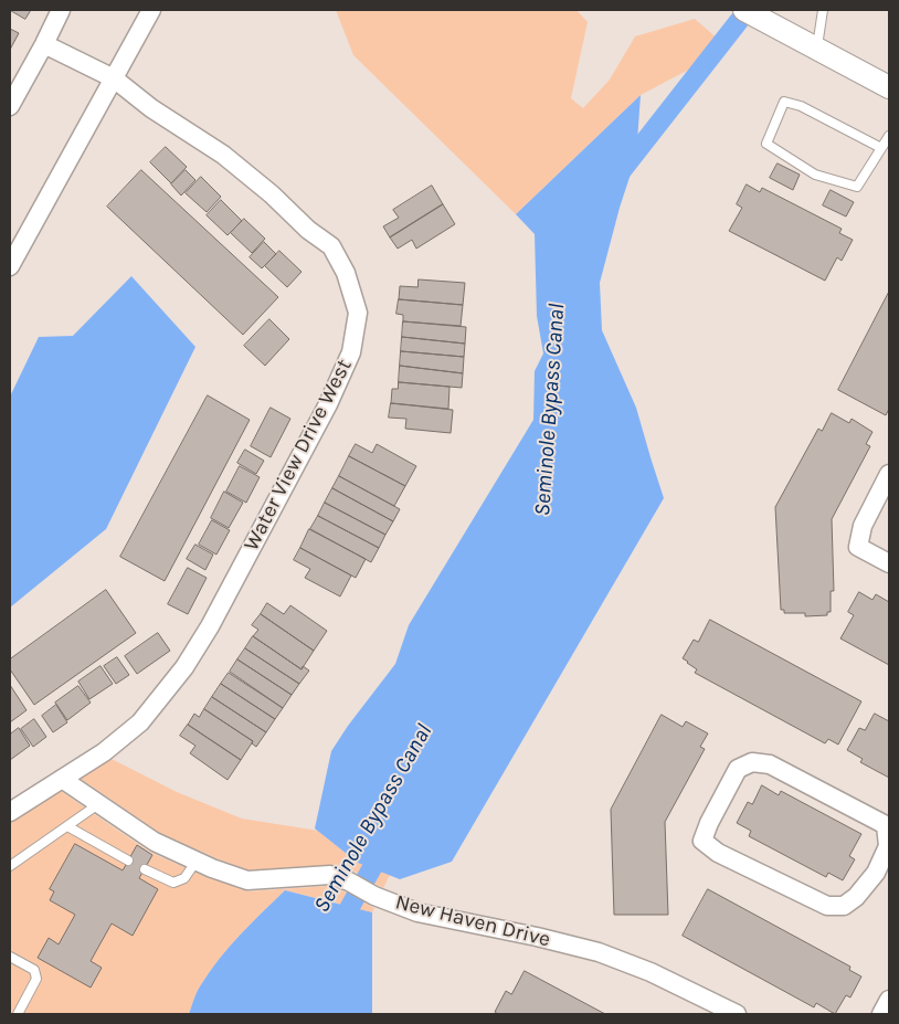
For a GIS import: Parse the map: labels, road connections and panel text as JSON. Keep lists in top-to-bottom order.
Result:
{
  "streets": {
    "street": ["Water View Drive West", "New Haven Drive"]
  },
  "crossings": [
    ["Water View Drive West", "New Haven Drive"]
  ],
  "water": ["Seminole Bypass Canal"]
}
